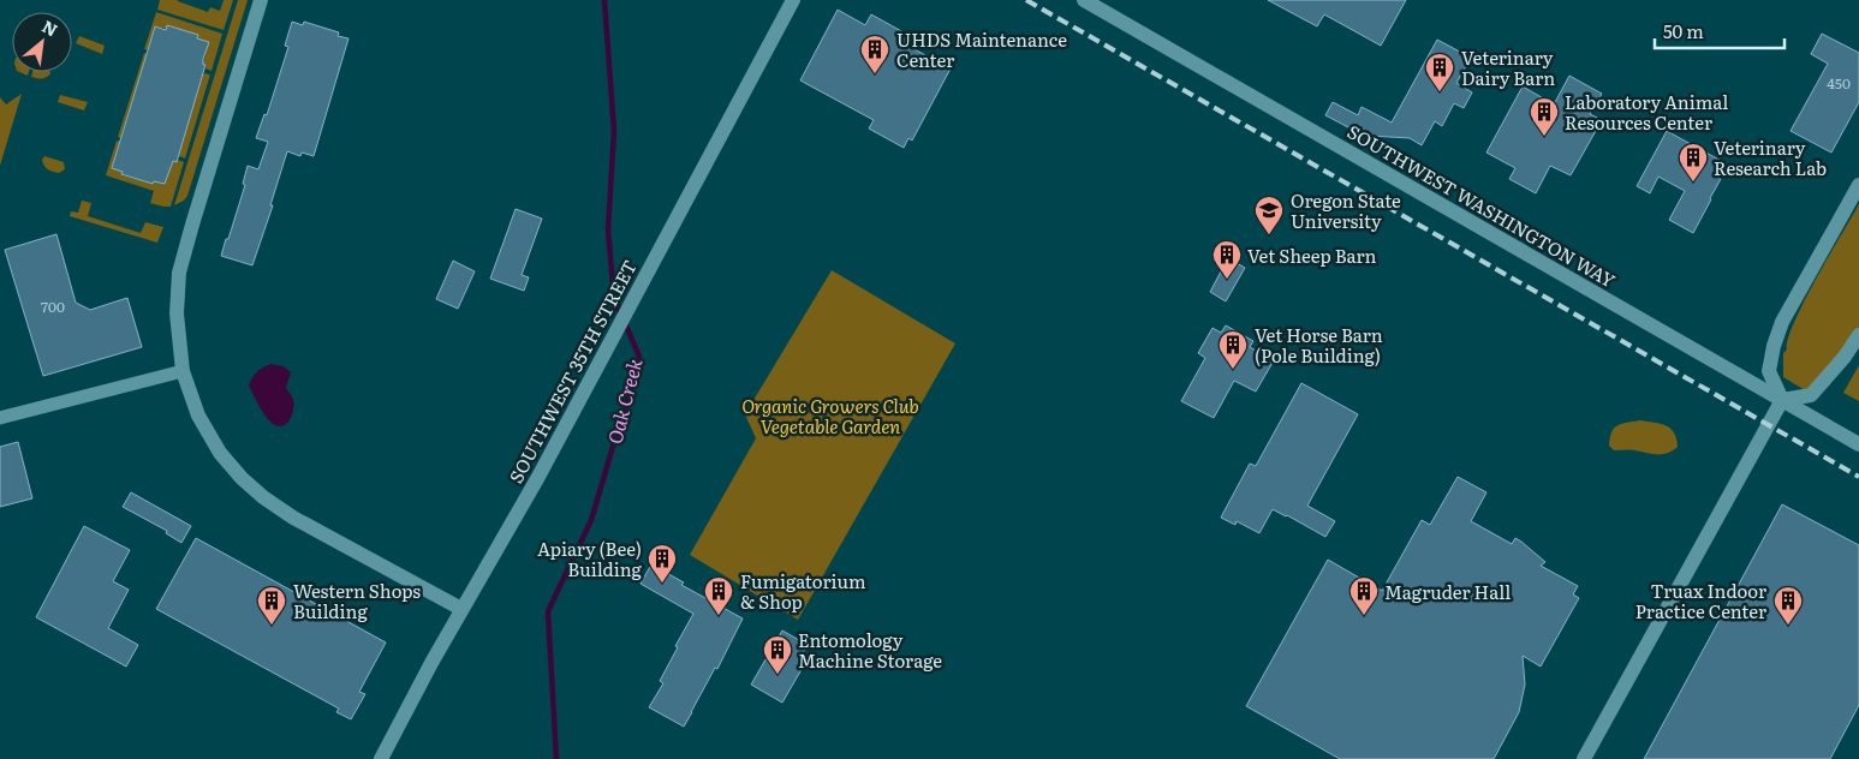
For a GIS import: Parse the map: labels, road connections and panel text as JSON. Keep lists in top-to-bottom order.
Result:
{
  "streets": {
    "street": ["SOUTHWEST WASHINGTON WAY", "SOUTHWEST 35TH STREET"]
  },
  "water": ["Oak Creek"],
  "parks": ["Organic Growers Club Vegetable Garden"],
  "places": {
    "building": [
      "UHDS Maintenance Center",
      "Veterinary Dairy Barn",
      "Laboratory Animal Resources Center",
      "Veterinary Research Lab",
      "Vet Sheep Barn",
      "Vet Horse Barn (Pole Building)",
      "Apiary (Bee) Building",
      "Fumigatorium & Shop",
      "Magruder Hall",
      "Western Shops Building",
      "Truax Indoor Practice Center",
      "Entomology Machine Storage"
    ],
    "school or university": ["Oregon State University"]
  },
  "house_numbers": ["450", "700"],
  "scale_bar": "50 m",
  "north": "top right"
}
